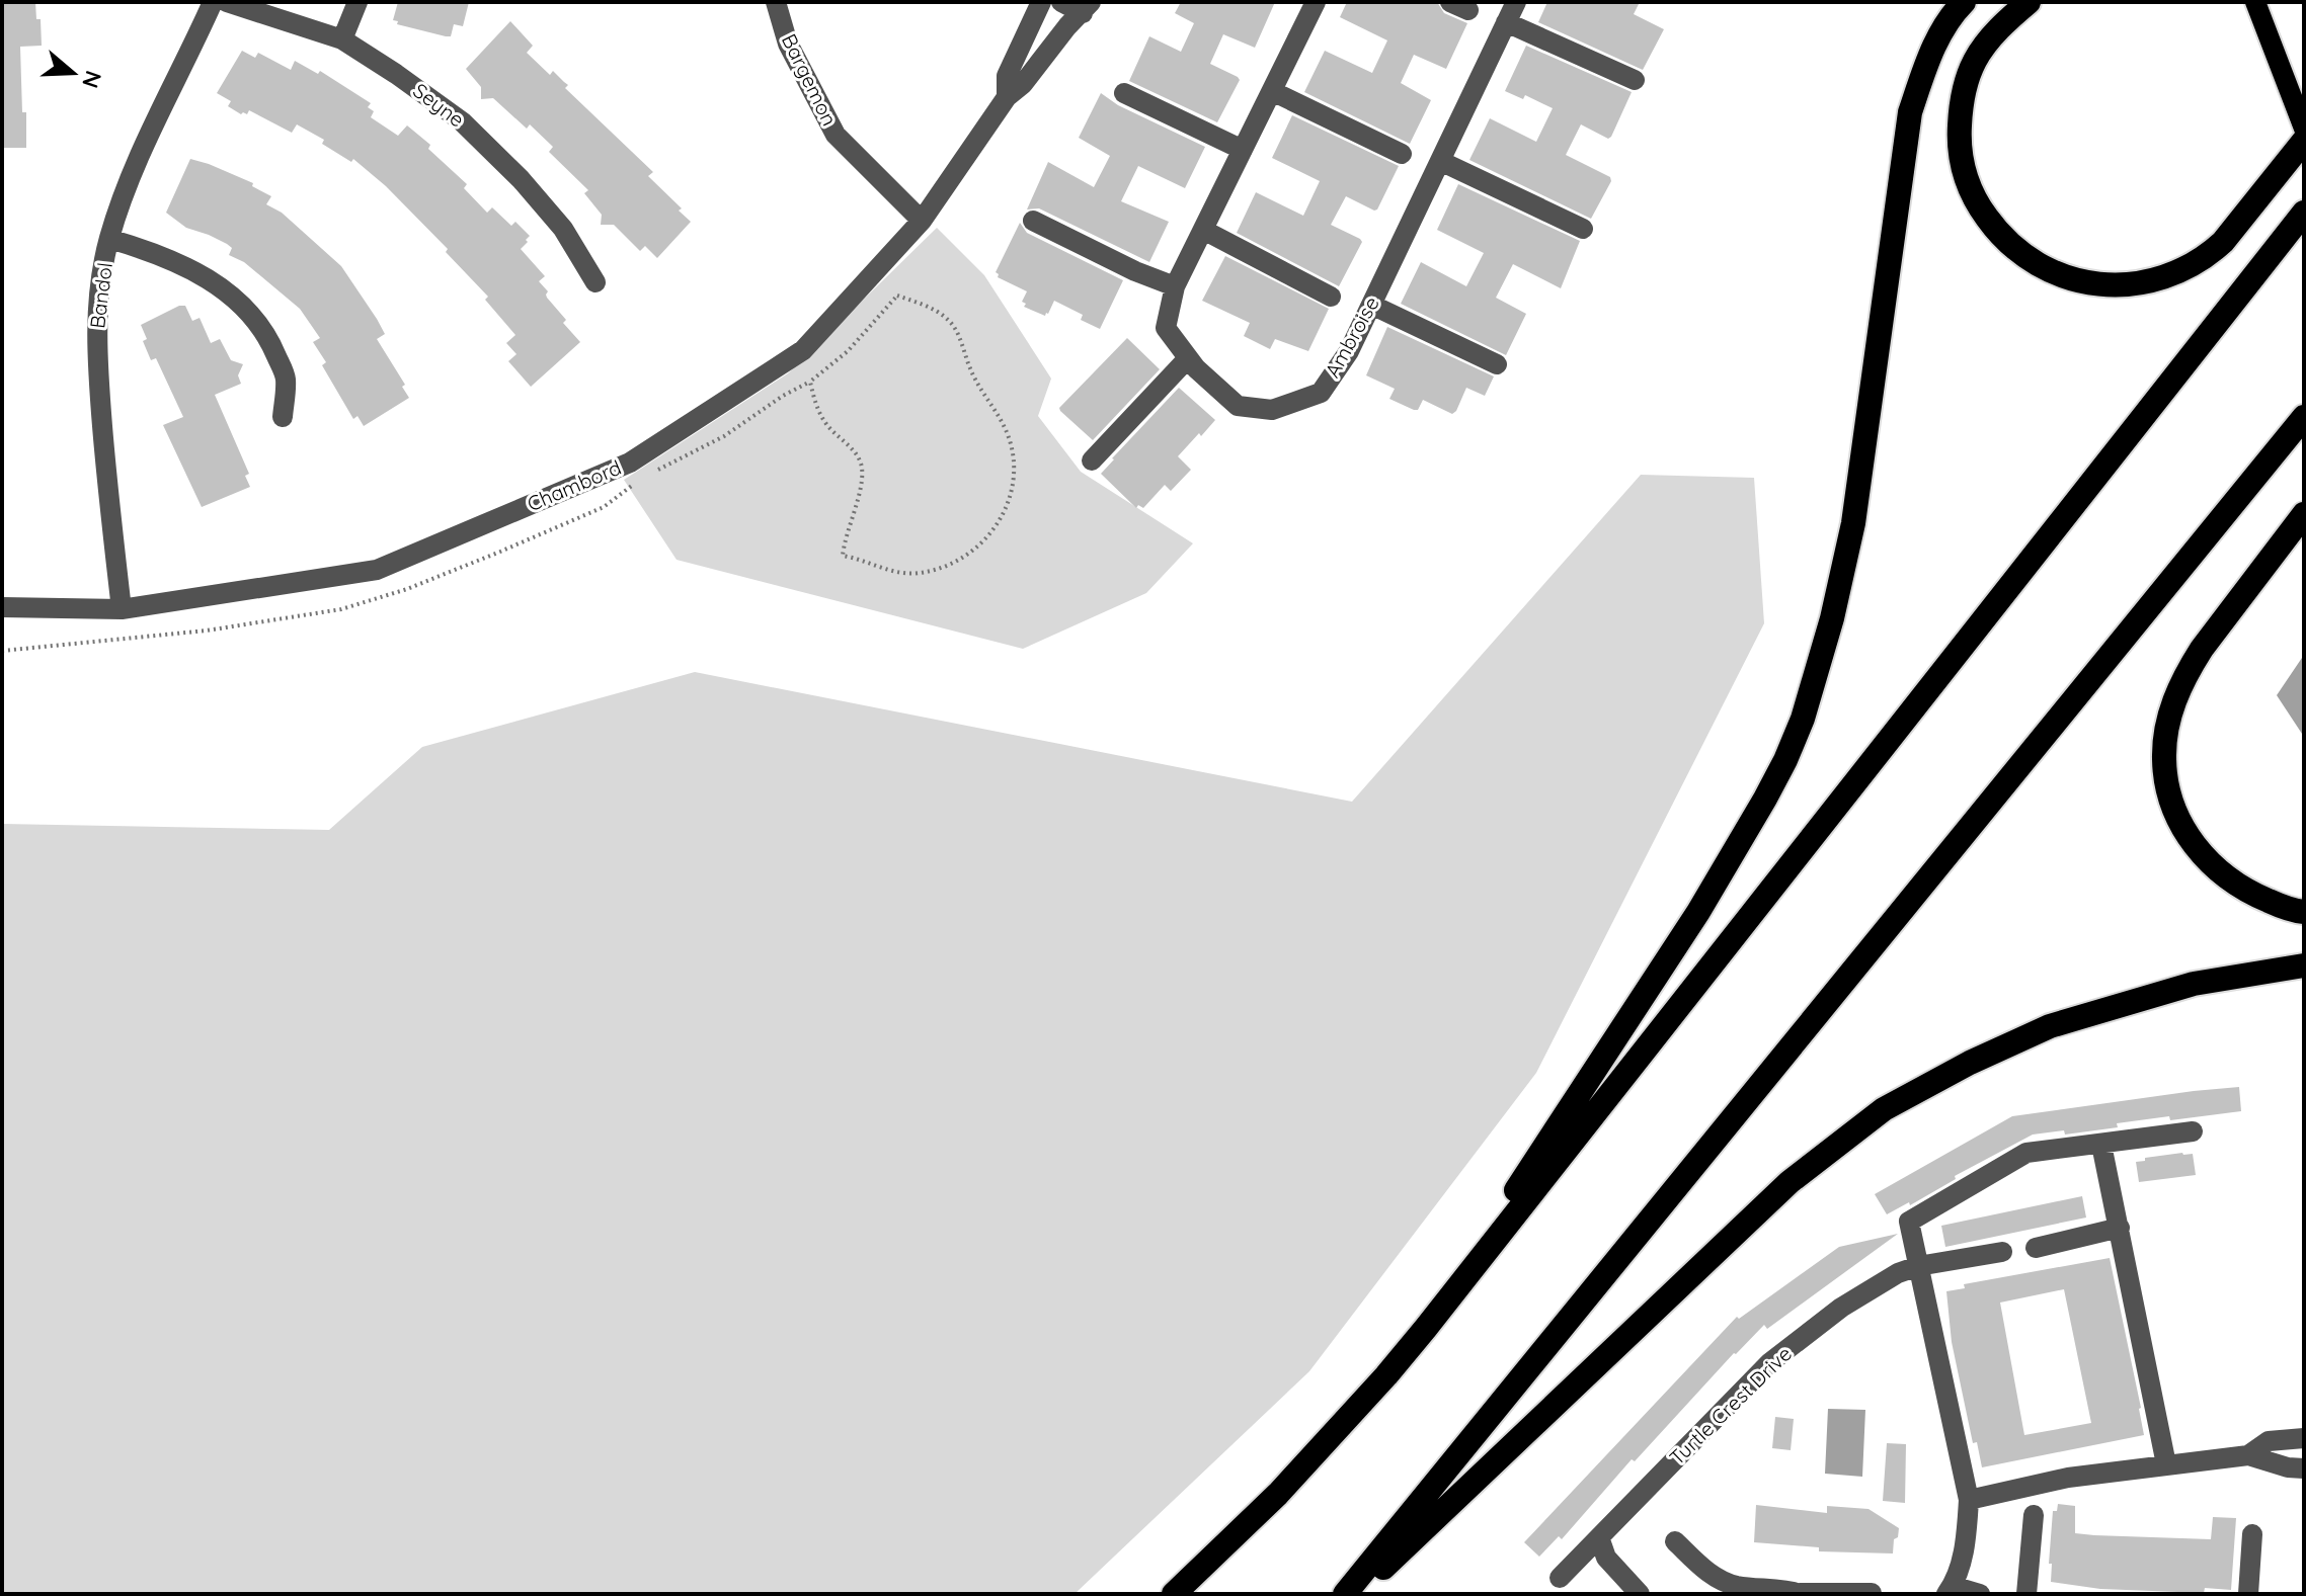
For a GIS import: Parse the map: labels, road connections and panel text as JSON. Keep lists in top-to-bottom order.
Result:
{
  "streets": {
    "street": [
      "Bargemon",
      "Seyne",
      "Bandol",
      "Ambroise",
      "Chambord",
      "Turtle Crest Drive"
    ]
  },
  "crossings": [
    ["Bargemon", "Chambord"],
    ["Bandol", "Chambord"]
  ],
  "north": "right"
}
